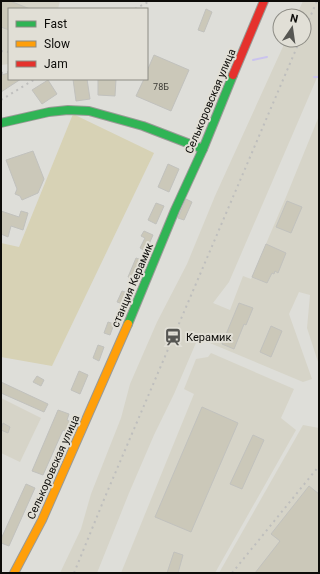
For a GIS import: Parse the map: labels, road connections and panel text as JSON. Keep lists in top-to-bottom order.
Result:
{
  "streets": {
    "main road": ["Селькоровская улица", "станция Керамик"]
  },
  "crossings": [
    ["Селькоровская улица", "станция Керамик"]
  ],
  "places": {
    "station": ["Керамик"]
  },
  "house_numbers": ["78Б"],
  "legend": ["Fast", "Slow", "Jam"],
  "north": "top"
}
